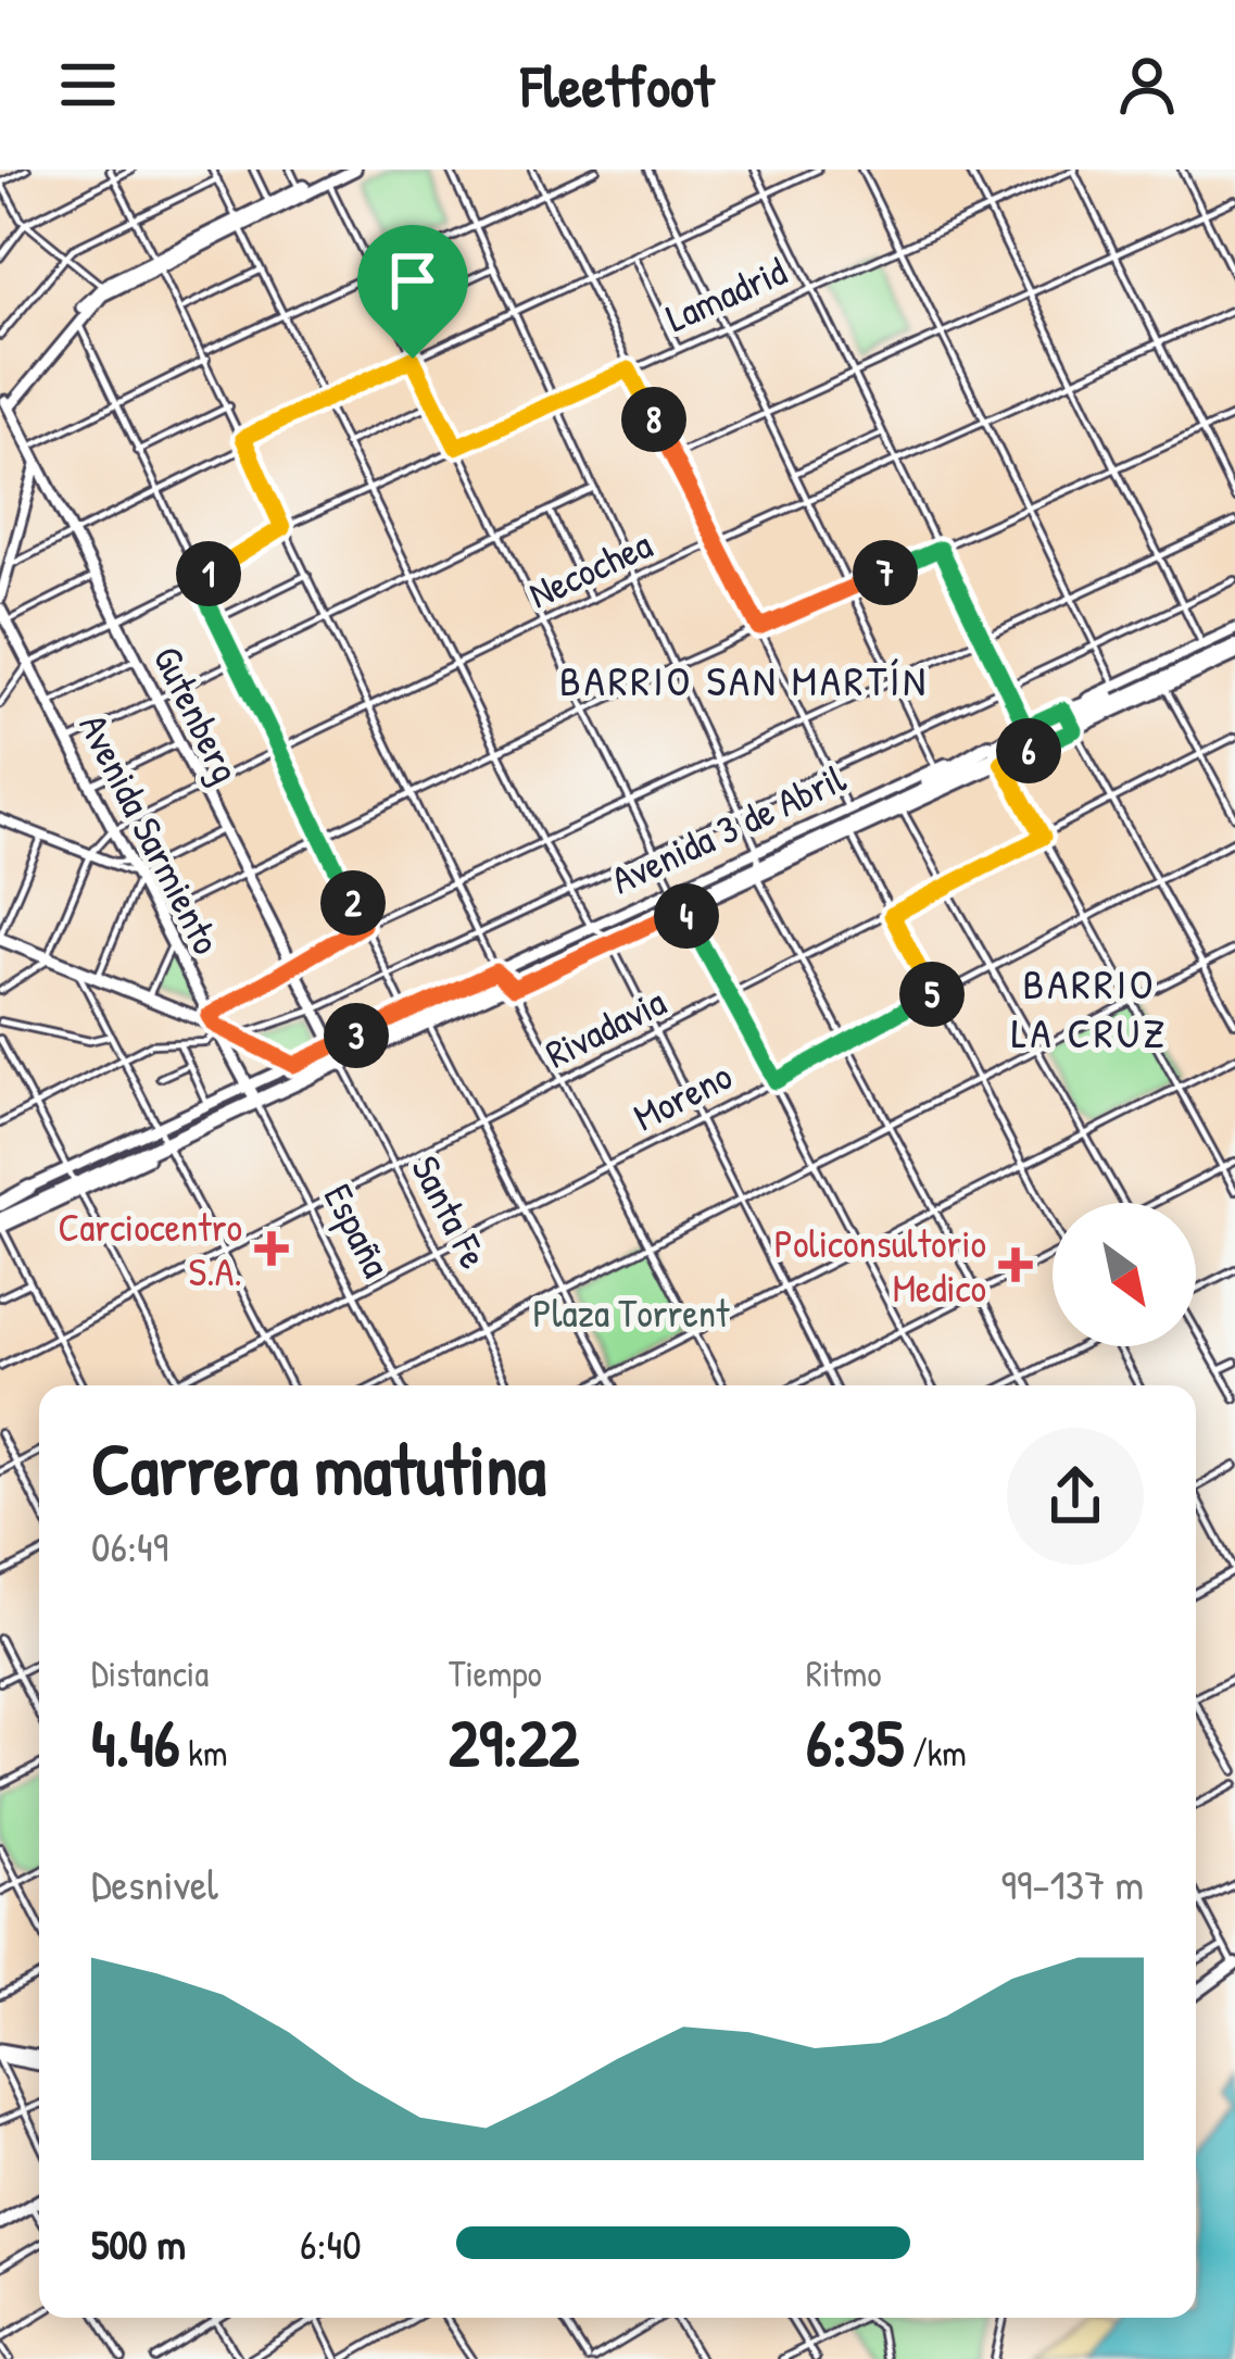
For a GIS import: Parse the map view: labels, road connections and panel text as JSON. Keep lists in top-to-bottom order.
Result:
{
  "streets": {
    "highway": ["Avenida 3 de Abril"],
    "main road": ["Gutenberg", "Avenida Sarmiento"],
    "street": [
      "Lamadrid",
      "Necochea",
      "Rivadavia",
      "Moreno",
      "Santa Fe",
      "España"
    ]
  },
  "crossings": [
    ["Lamadrid", "Gutenberg"],
    ["Lamadrid", "Avenida Sarmiento"],
    ["Necochea", "Gutenberg"],
    ["Necochea", "Avenida Sarmiento"],
    ["Gutenberg", "Avenida 3 de Abril"],
    ["Gutenberg", "Santa Fe"],
    ["Avenida 3 de Abril", "Avenida Sarmiento"],
    ["Avenida 3 de Abril", "Santa Fe"],
    ["Avenida 3 de Abril", "España"],
    ["Avenida Sarmiento", "España"],
    ["Rivadavia", "Santa Fe"],
    ["Rivadavia", "España"],
    ["Moreno", "Santa Fe"],
    ["Moreno", "España"]
  ],
  "districts": ["BARRIO SAN MARTÍN", "BARRIO LA CRUZ"],
  "parks": ["Plaza Torrent"],
  "places": {
    "health": ["Carciocentro S.A.", "Policonsultorio Medico"]
  },
  "north": "bottom right",
  "page": {
    "header": "Fleetfoot",
    "pins": [
      "8",
      "7",
      "1",
      "6",
      "2",
      "4",
      "5",
      "3"
    ],
    "heading": ["Carrera matutina", "06:49"],
    "stats": [
      ["Distancia", "4.46 km"],
      ["Tiempo", "29:22"],
      ["Ritmo", "6:35 /km"]
    ],
    "chart": ["Desnivel", "99–137 m"],
    "list": [
      {
        "name": "500 m",
        "note": "6:40"
      }
    ]
  }
}
